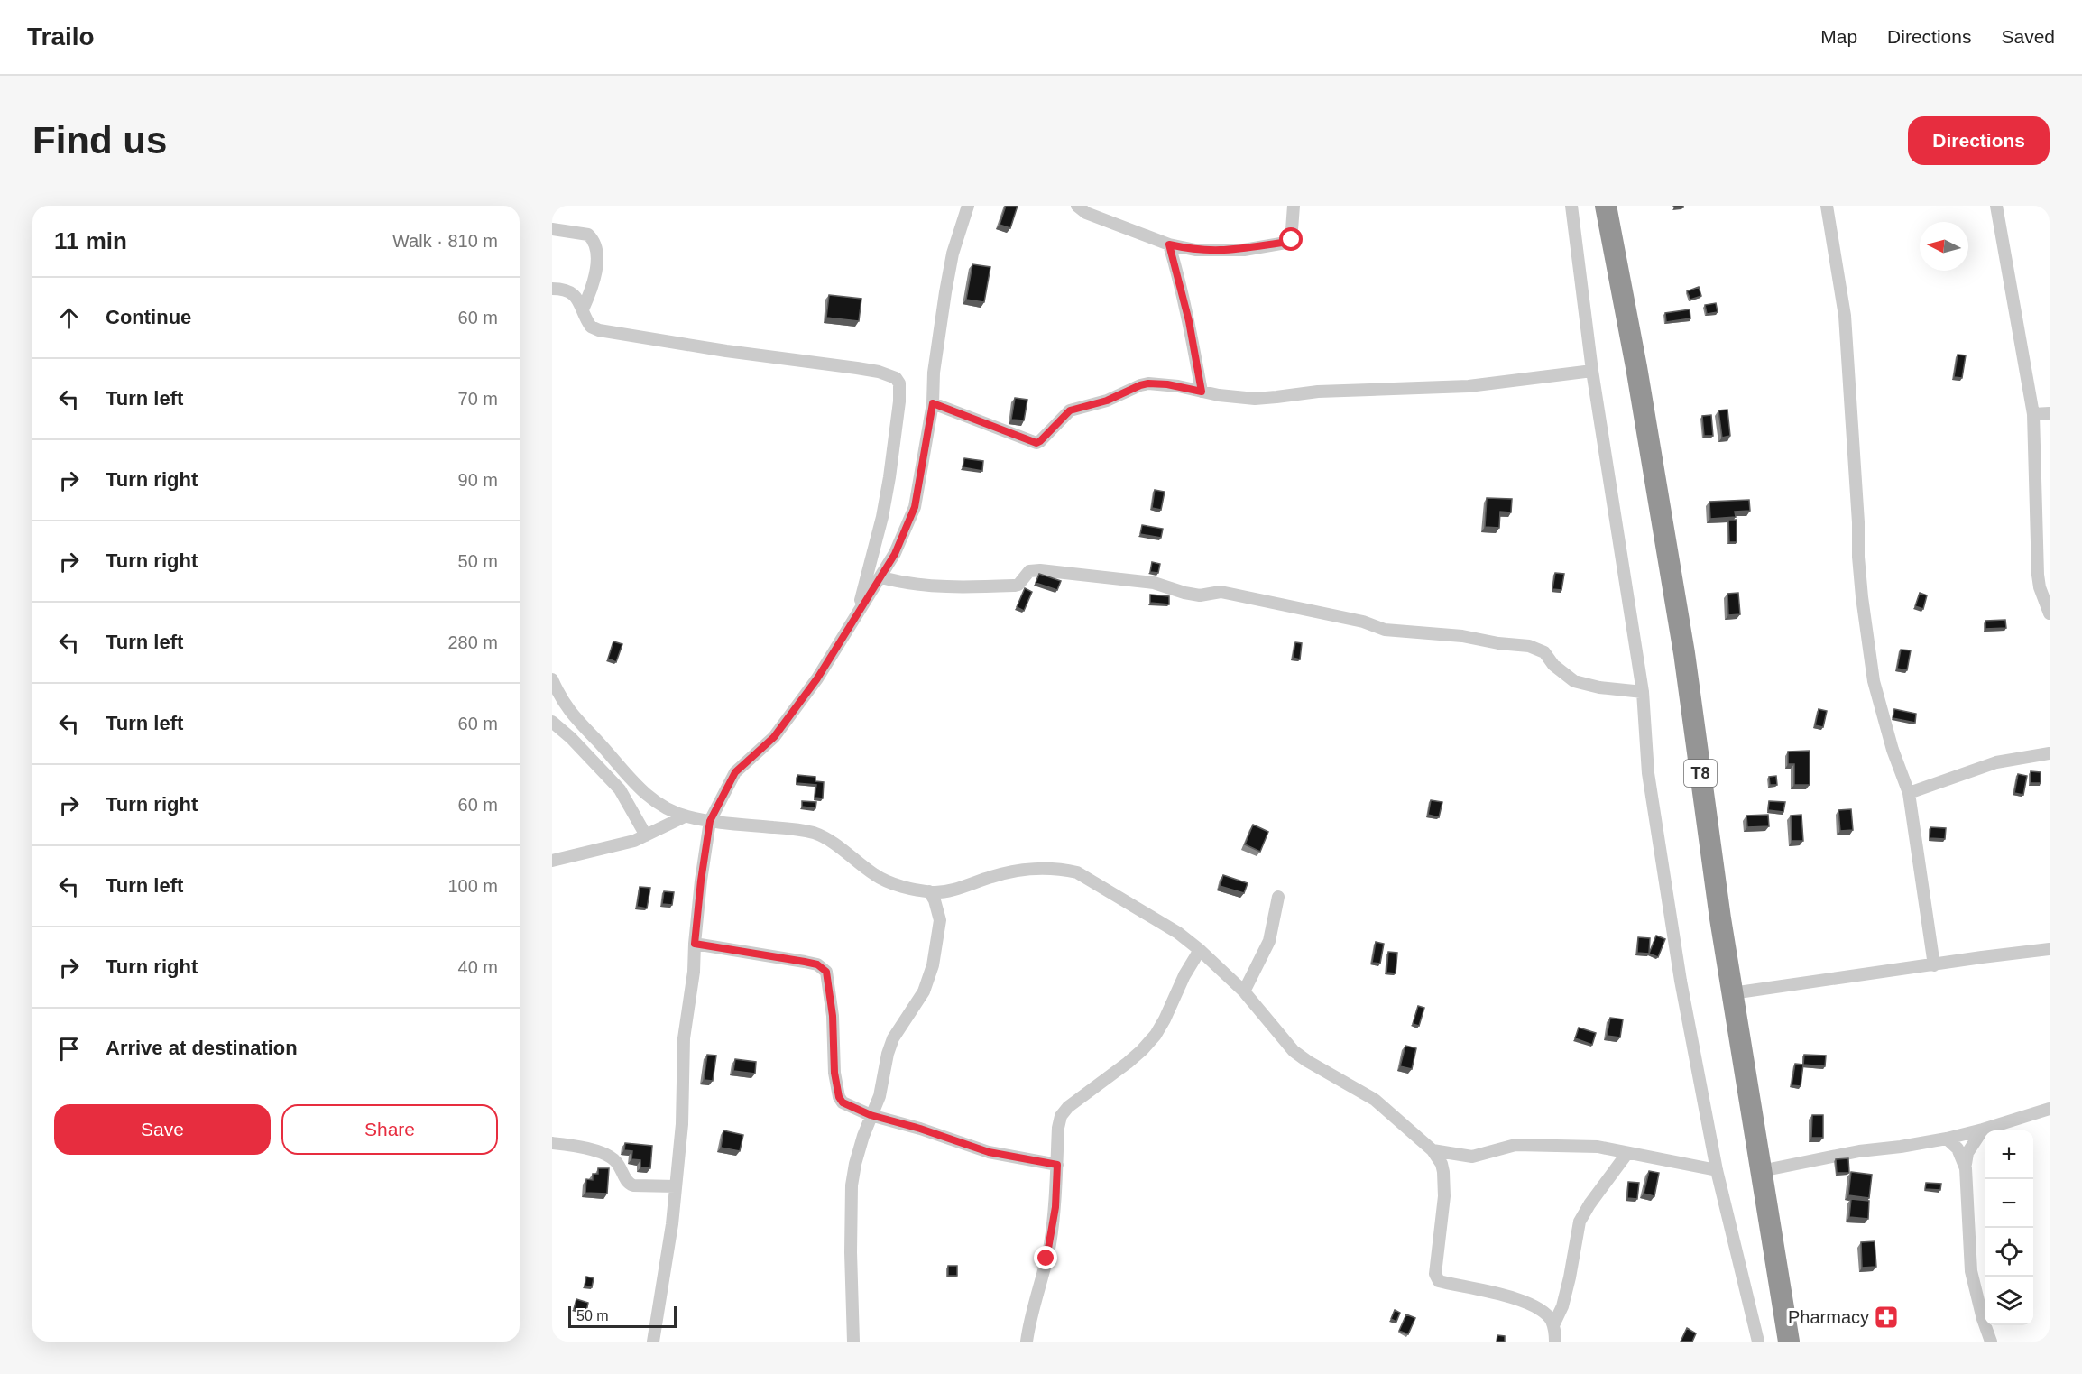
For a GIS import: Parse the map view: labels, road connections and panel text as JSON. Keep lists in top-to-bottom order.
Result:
{
  "streets": {
    "highway": ["T8"]
  },
  "places": {
    "pharmacy": ["Pharmacy"]
  },
  "scale_bar": "50 m",
  "north": "left",
  "page": {
    "header": "Trailo",
    "nav": ["Map", "Directions", "Saved"],
    "buttons": [
      "Directions",
      ["Save", "Share"]
    ],
    "title": "Find us",
    "heading": ["11 min", "Walk · 810 m"],
    "list": [
      ["Continue", "60 m"],
      ["Turn left", "70 m"],
      ["Turn right", "90 m"],
      ["Turn right", "50 m"],
      ["Turn left", "280 m"],
      ["Turn left", "60 m"],
      ["Turn right", "60 m"],
      ["Turn left", "100 m"],
      ["Turn right", "40 m"],
      "Arrive at destination"
    ],
    "map_buttons": ["+", "−"],
    "scale": "50 m"
  }
}
